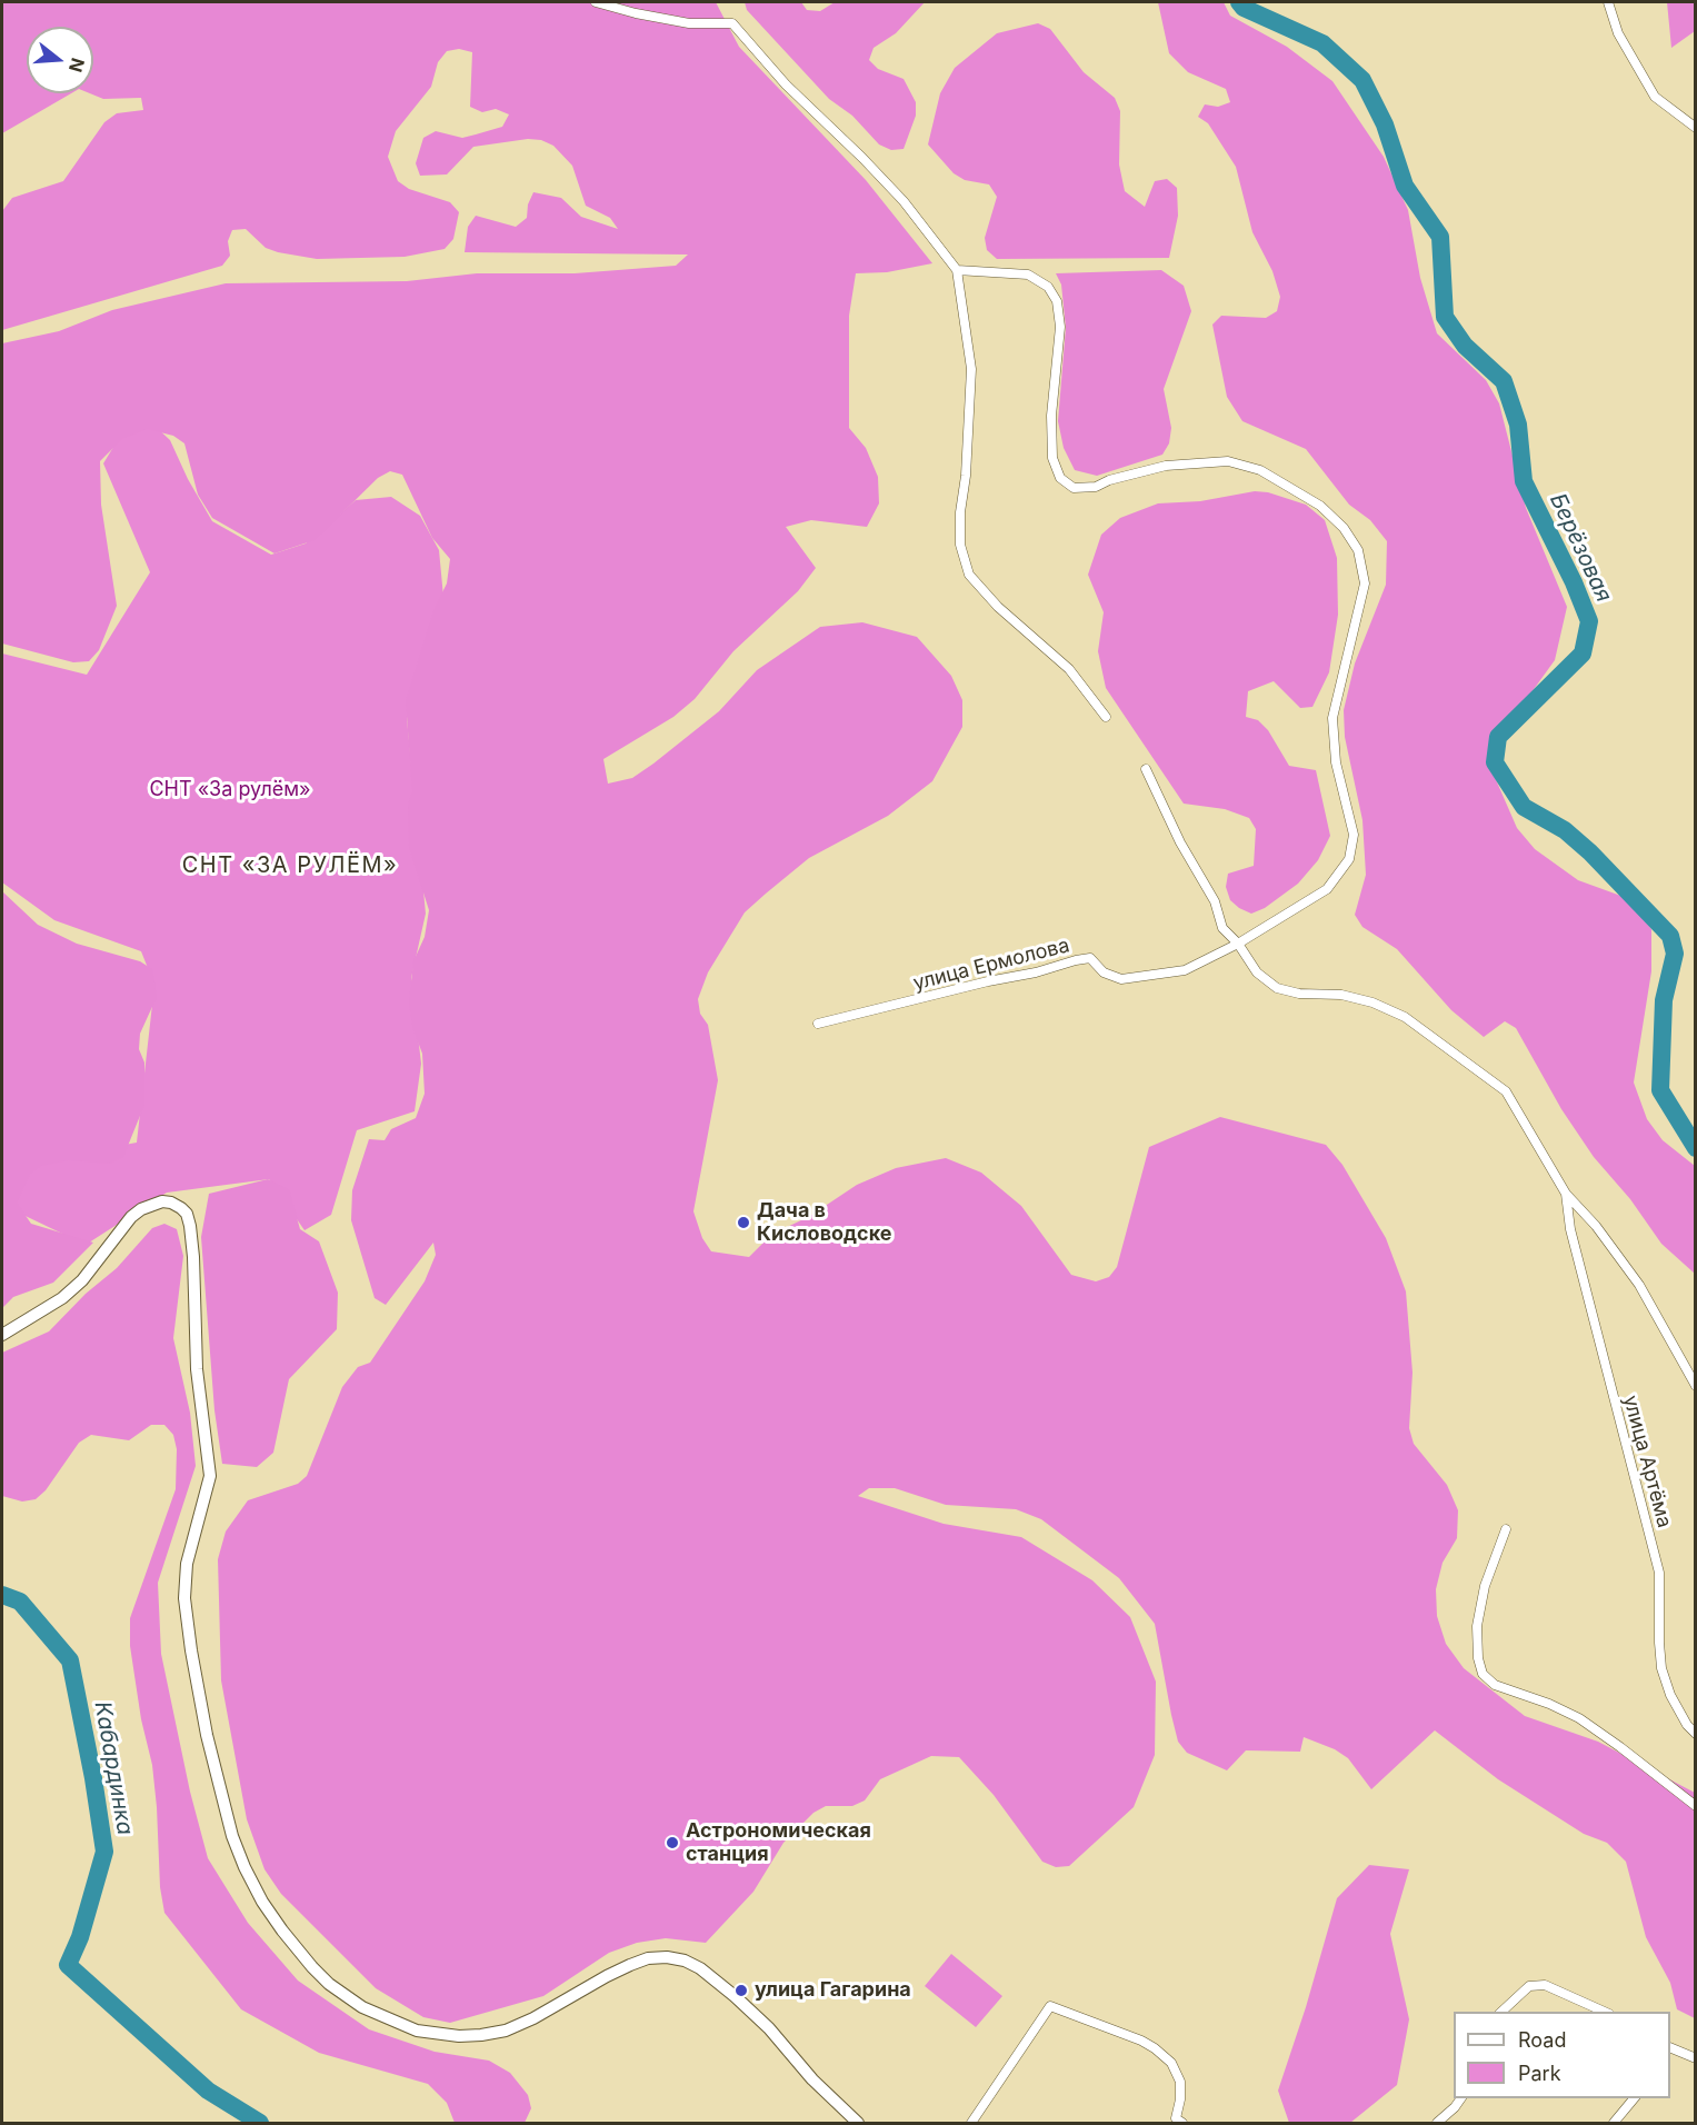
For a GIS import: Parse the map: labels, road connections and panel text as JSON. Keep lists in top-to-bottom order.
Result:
{
  "streets": {
    "street": ["улица Ермолова", "улица Артёма"]
  },
  "districts": ["СНТ «ЗА РУЛЁМ»"],
  "water": ["Берёзовая", "Кабардинка"],
  "parks": ["СНТ «За рулём»"],
  "places": ["Дача в Кисловодске", "Астрономическая станция", "улица Гагарина"],
  "legend": ["Road", "Park"],
  "north": "right"
}
